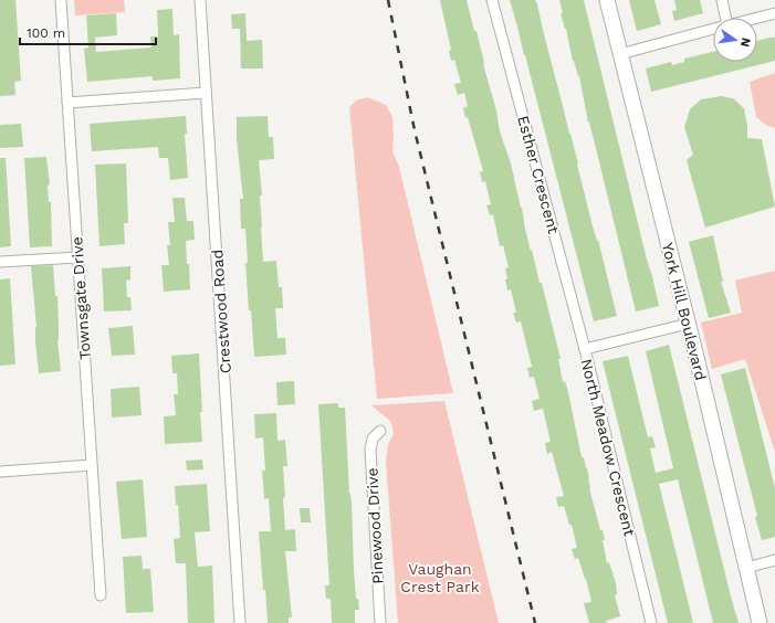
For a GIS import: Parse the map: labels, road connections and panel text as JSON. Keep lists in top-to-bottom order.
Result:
{
  "streets": {
    "street": [
      "Esther Crescent",
      "Townsgate Drive",
      "Crestwood Road",
      "York Hill Boulevard",
      "North Meadow Crescent",
      "Pinewood Drive"
    ]
  },
  "crossings": [
    ["Esther Crescent", "North Meadow Crescent"],
    ["York Hill Boulevard", "North Meadow Crescent"]
  ],
  "parks": ["Vaughan Crest Park"],
  "scale_bar": "100 m",
  "north": "right"
}
